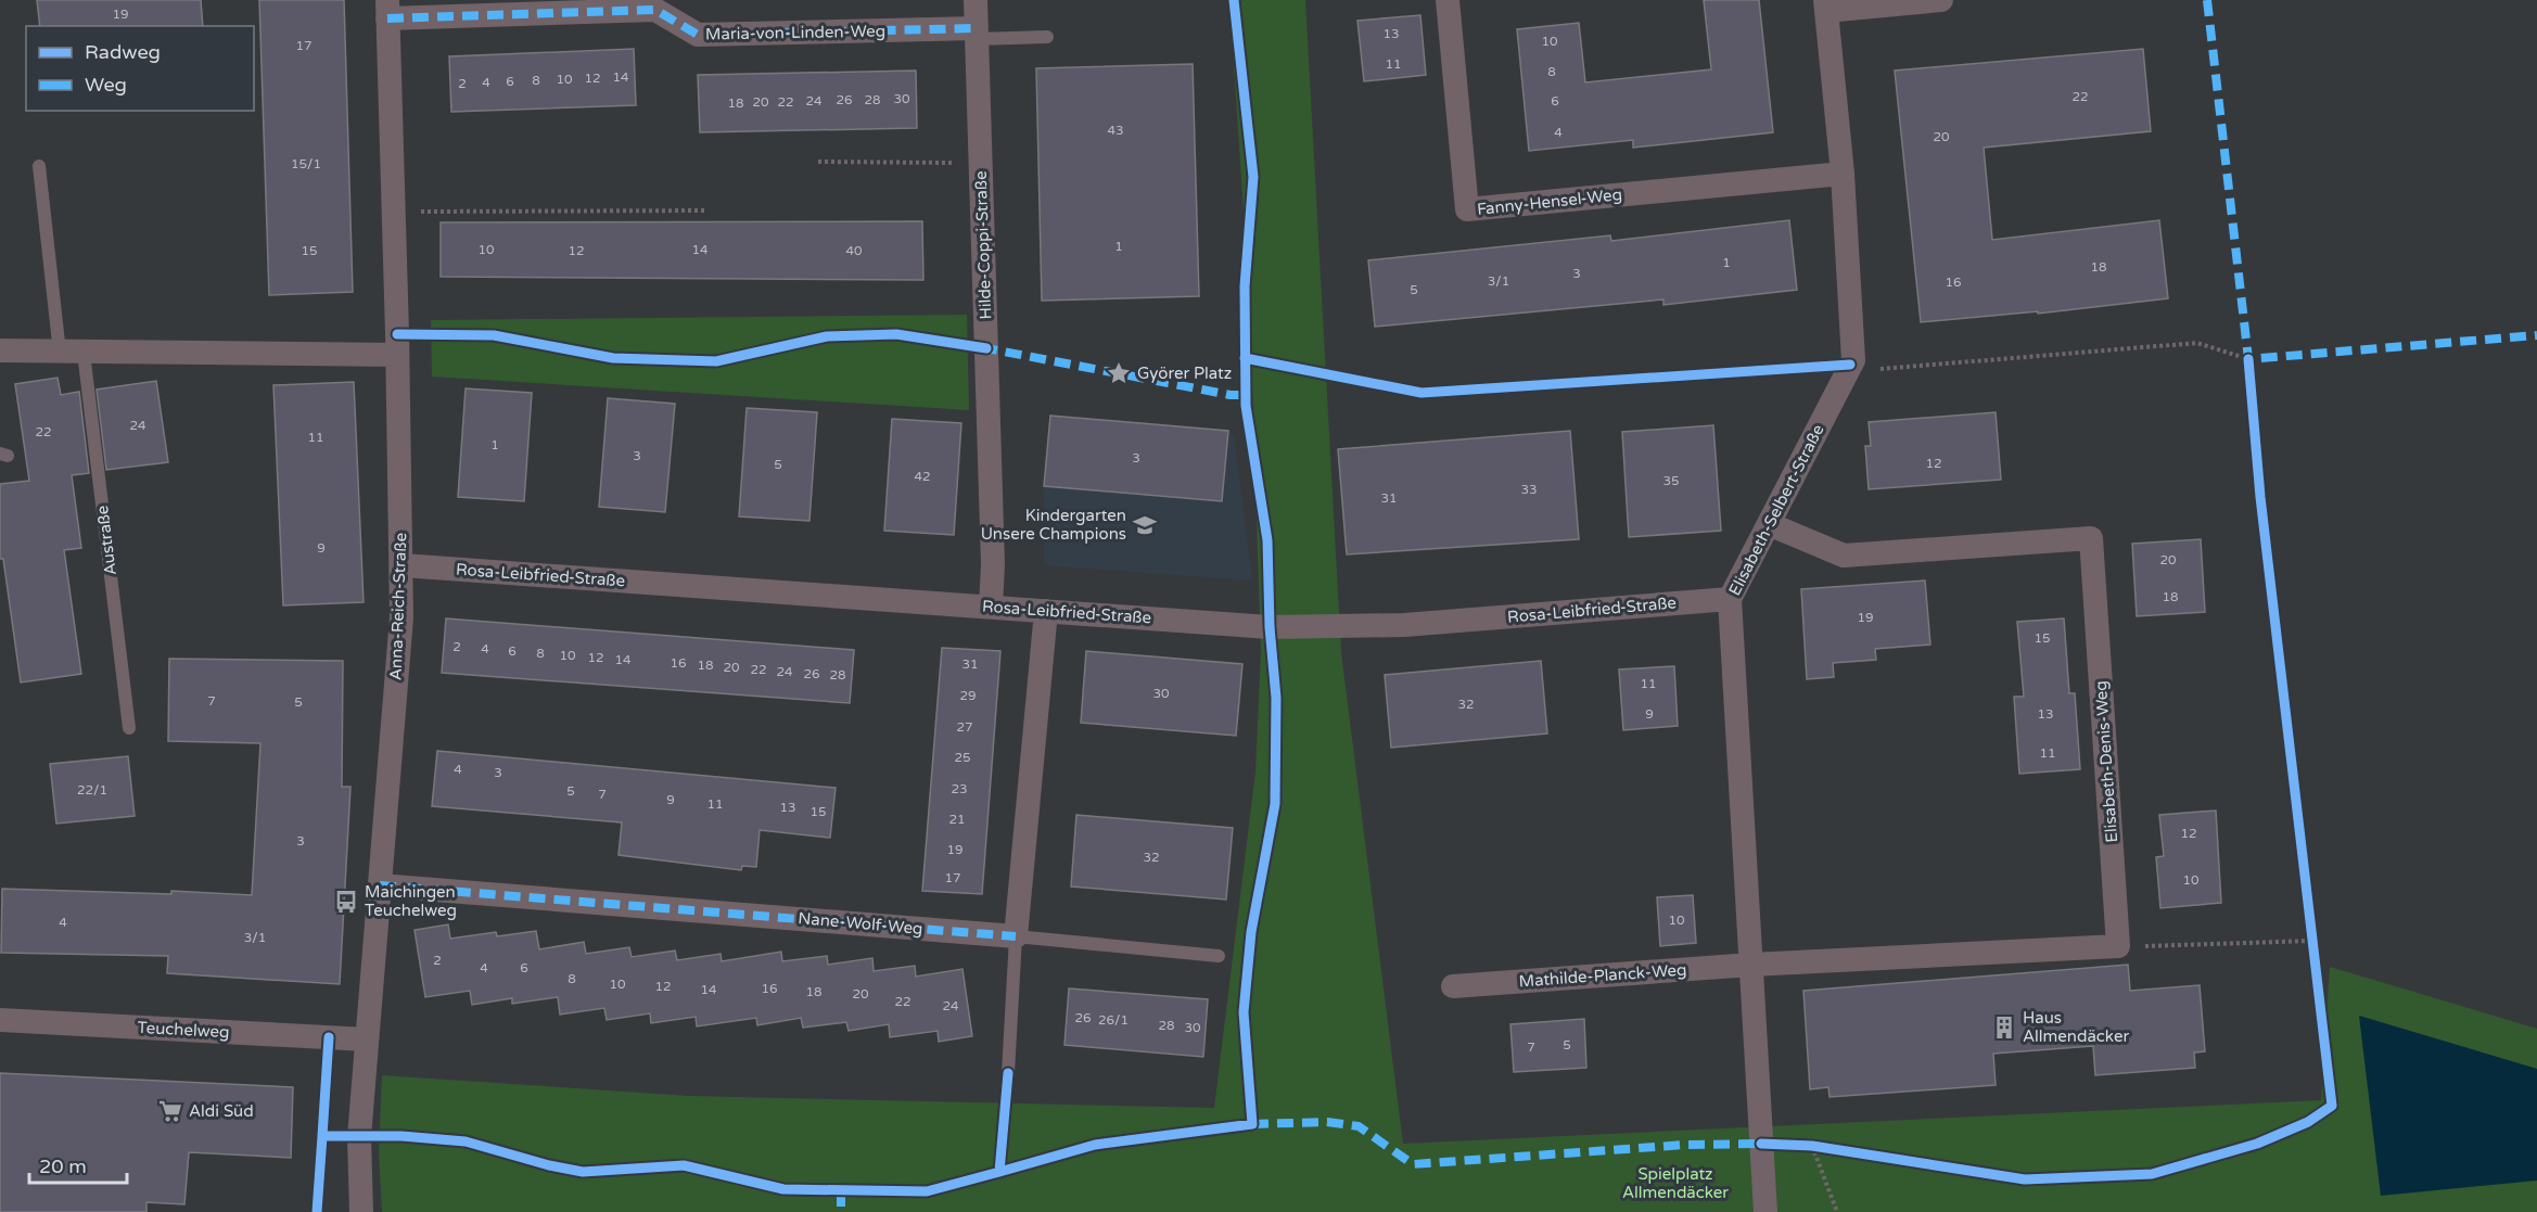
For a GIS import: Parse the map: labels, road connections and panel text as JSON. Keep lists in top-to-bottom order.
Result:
{
  "streets": {
    "street": [
      "Maria-von-Linden-Weg",
      "Fanny-Hensel-Weg",
      "Hilde-Coppi-Straße",
      "Elisabeth-Selbert-Straße",
      "Rosa-Leibfried-Straße",
      "Anna-Reich-Straße",
      "Elisabeth-Denis-Weg",
      "Nane-Wolf-Weg",
      "Mathilde-Planck-Weg",
      "Teuchelweg"
    ],
    "lane": ["Austraße"]
  },
  "crossings": [
    ["Maria-von-Linden-Weg", "Hilde-Coppi-Straße"],
    ["Maria-von-Linden-Weg", "Anna-Reich-Straße"],
    ["Fanny-Hensel-Weg", "Elisabeth-Selbert-Straße"],
    ["Hilde-Coppi-Straße", "Rosa-Leibfried-Straße"],
    ["Elisabeth-Selbert-Straße", "Rosa-Leibfried-Straße"],
    ["Elisabeth-Selbert-Straße", "Elisabeth-Denis-Weg"],
    ["Elisabeth-Selbert-Straße", "Mathilde-Planck-Weg"],
    ["Rosa-Leibfried-Straße", "Anna-Reich-Straße"],
    ["Anna-Reich-Straße", "Nane-Wolf-Weg"],
    ["Anna-Reich-Straße", "Teuchelweg"]
  ],
  "parks": ["Spielplatz Allmendäcker"],
  "places": {
    "place": ["Györer Platz"],
    "school or university": ["Kindergarten Unsere Champions"],
    "bus stop": ["Maichingen Teuchelweg"],
    "building": ["Haus Allmendäcker"],
    "supermarket": ["Aldi Süd"]
  },
  "house_numbers": [
    "19",
    "13",
    "10",
    "17",
    "11",
    "8",
    "14",
    "12",
    "10",
    "8",
    "6",
    "4",
    "2",
    "22",
    "30",
    "26",
    "28",
    "24",
    "6",
    "20",
    "22",
    "18",
    "43",
    "4",
    "20",
    "15/1",
    "1",
    "10",
    "14",
    "15",
    "12",
    "40",
    "1",
    "18",
    "3",
    "3/1",
    "16",
    "5",
    "24",
    "22",
    "11",
    "1",
    "3",
    "3",
    "12",
    "5",
    "42",
    "35",
    "33",
    "31",
    "9",
    "20",
    "18",
    "19",
    "15",
    "2",
    "4",
    "6",
    "8",
    "10",
    "12",
    "14",
    "16",
    "31",
    "18",
    "20",
    "22",
    "24",
    "26",
    "28",
    "11",
    "30",
    "29",
    "7",
    "5",
    "32",
    "9",
    "13",
    "27",
    "11",
    "25",
    "4",
    "3",
    "23",
    "22/1",
    "5",
    "7",
    "9",
    "11",
    "13",
    "15",
    "21",
    "12",
    "3",
    "19",
    "32",
    "17",
    "10",
    "10",
    "4",
    "3/1",
    "2",
    "4",
    "6",
    "8",
    "10",
    "12",
    "16",
    "14",
    "18",
    "20",
    "22",
    "24",
    "26",
    "26/1",
    "28",
    "30",
    "5",
    "7"
  ],
  "legend": ["Radweg", "Weg"],
  "scale_bar": "20 m"
}
